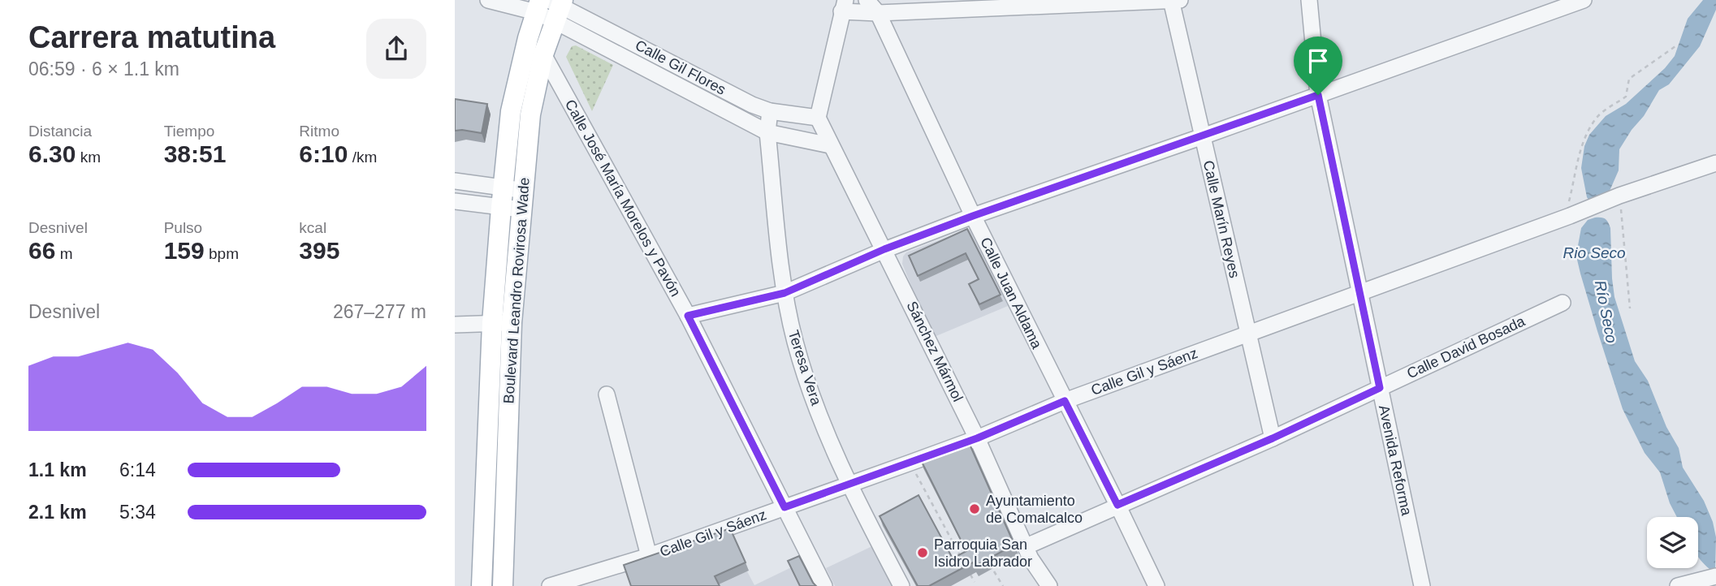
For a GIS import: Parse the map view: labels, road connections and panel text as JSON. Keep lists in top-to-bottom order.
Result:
{
  "streets": {
    "main road": ["Boulevard Leandro Rovirosa Wade"],
    "street": [
      "Calle Gil Flores",
      "Calle José María Morelos y Pavón",
      "Calle Marín Reyes",
      "Calle Juan Aldama",
      "Calle David Bosada",
      "Sánchez Mármol",
      "Teresa Vera",
      "Calle Gil y Sáenz",
      "Avenida Reforma"
    ]
  },
  "crossings": [
    ["Calle Gil Flores", "Boulevard Leandro Rovirosa Wade"],
    ["Calle Gil Flores", "Sánchez Mármol"],
    ["Calle Gil Flores", "Teresa Vera"],
    ["Calle José María Morelos y Pavón", "Boulevard Leandro Rovirosa Wade"],
    ["Calle José María Morelos y Pavón", "Calle Gil y Sáenz"],
    ["Calle Marín Reyes", "Calle David Bosada"],
    ["Calle Marín Reyes", "Calle Gil y Sáenz"],
    ["Calle Juan Aldama", "Calle David Bosada"],
    ["Calle Juan Aldama", "Calle Gil y Sáenz"],
    ["Calle David Bosada", "Sánchez Mármol"],
    ["Calle David Bosada", "Avenida Reforma"],
    ["Sánchez Mármol", "Calle Gil y Sáenz"],
    ["Teresa Vera", "Calle Gil y Sáenz"],
    ["Calle Gil y Sáenz", "Avenida Reforma"]
  ],
  "water": ["Rio Seco", "Río Seco"],
  "places": ["Ayuntamiento de Comalcalco", "Parroquia San Isidro Labrador"],
  "page": {
    "heading": ["Carrera matutina", "06:59 · 6 × 1.1 km"],
    "stats": [
      ["Distancia", "6.30 km"],
      ["Tiempo", "38:51"],
      ["Ritmo", "6:10 /km"],
      ["Desnivel", "66 m"],
      ["Pulso", "159 bpm"],
      ["kcal", "395"]
    ],
    "chart": ["Desnivel", "267–277 m"],
    "list": [
      {
        "name": "1.1 km",
        "note": "6:14"
      },
      {
        "name": "2.1 km",
        "note": "5:34"
      }
    ]
  }
}
